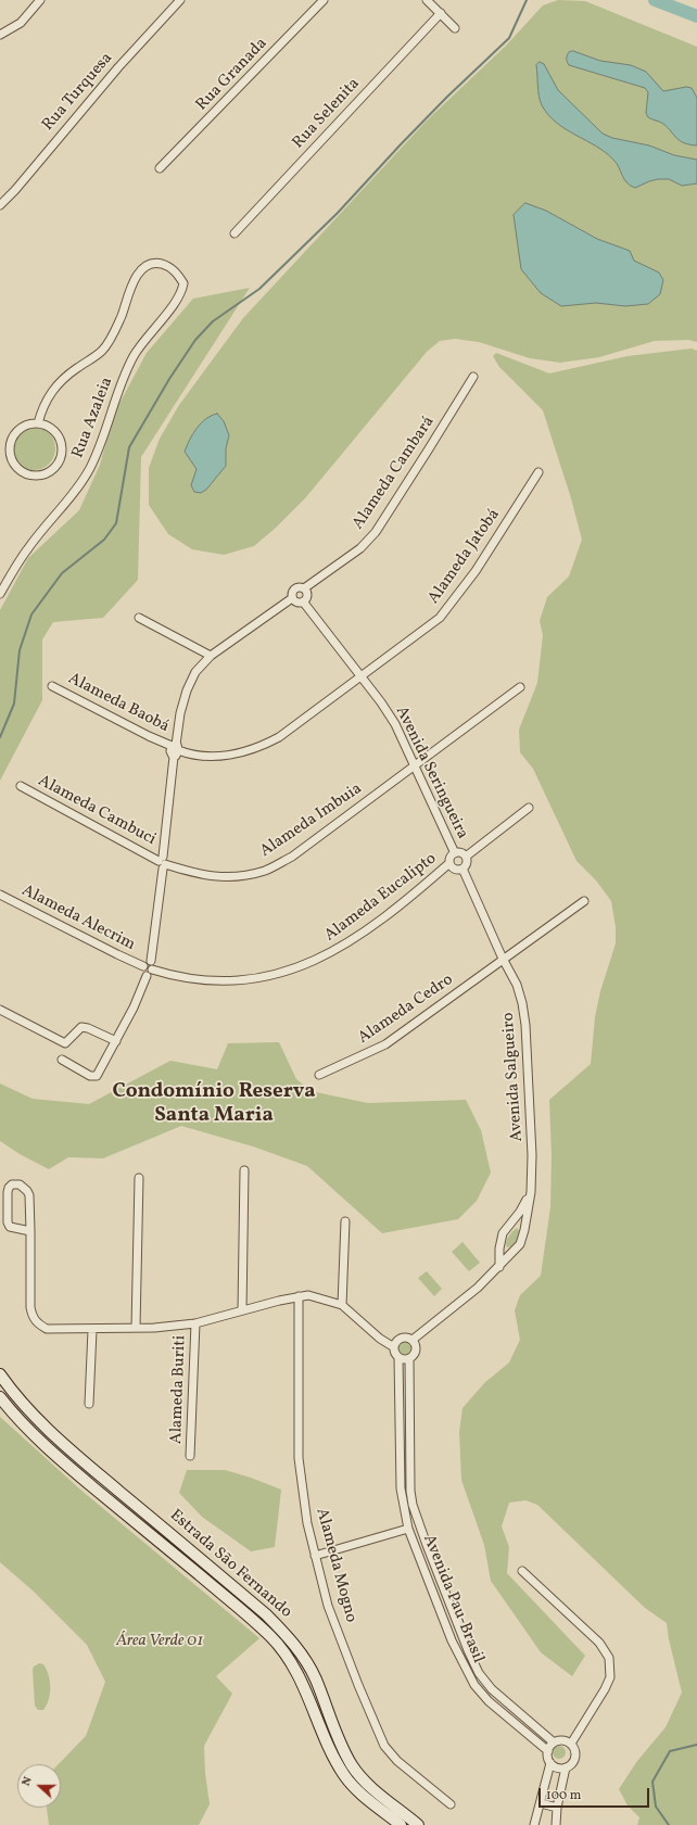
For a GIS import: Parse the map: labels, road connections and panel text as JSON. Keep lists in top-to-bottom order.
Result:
{
  "streets": {
    "main road": ["Estrada São Fernando"],
    "street": [
      "Rua Granada",
      "Rua Turquesa",
      "Rua Selenita",
      "Rua Azaleia",
      "Alameda Cambará",
      "Alameda Jatobá",
      "Alameda Baobá",
      "Avenida Seringueira",
      "Alameda Cambuci",
      "Alameda Imbuia",
      "Alameda Eucalipto",
      "Alameda Alecrim",
      "Alameda Cedro",
      "Avenida Salgueiro",
      "Alameda Buriti",
      "Alameda Mogno",
      "Avenida Pau-Brasil"
    ]
  },
  "crossings": [
    ["Alameda Cambará", "Avenida Seringueira"],
    ["Alameda Jatobá", "Alameda Baobá"],
    ["Alameda Jatobá", "Avenida Seringueira"],
    ["Avenida Seringueira", "Alameda Imbuia"],
    ["Avenida Seringueira", "Alameda Eucalipto"],
    ["Avenida Seringueira", "Avenida Salgueiro"],
    ["Alameda Cambuci", "Alameda Imbuia"],
    ["Alameda Eucalipto", "Avenida Salgueiro"],
    ["Alameda Cedro", "Avenida Salgueiro"]
  ],
  "districts": ["Condomínio Reserva Santa Maria"],
  "parks": ["Área Verde 01"],
  "scale_bar": "100 m",
  "north": "left"
}
